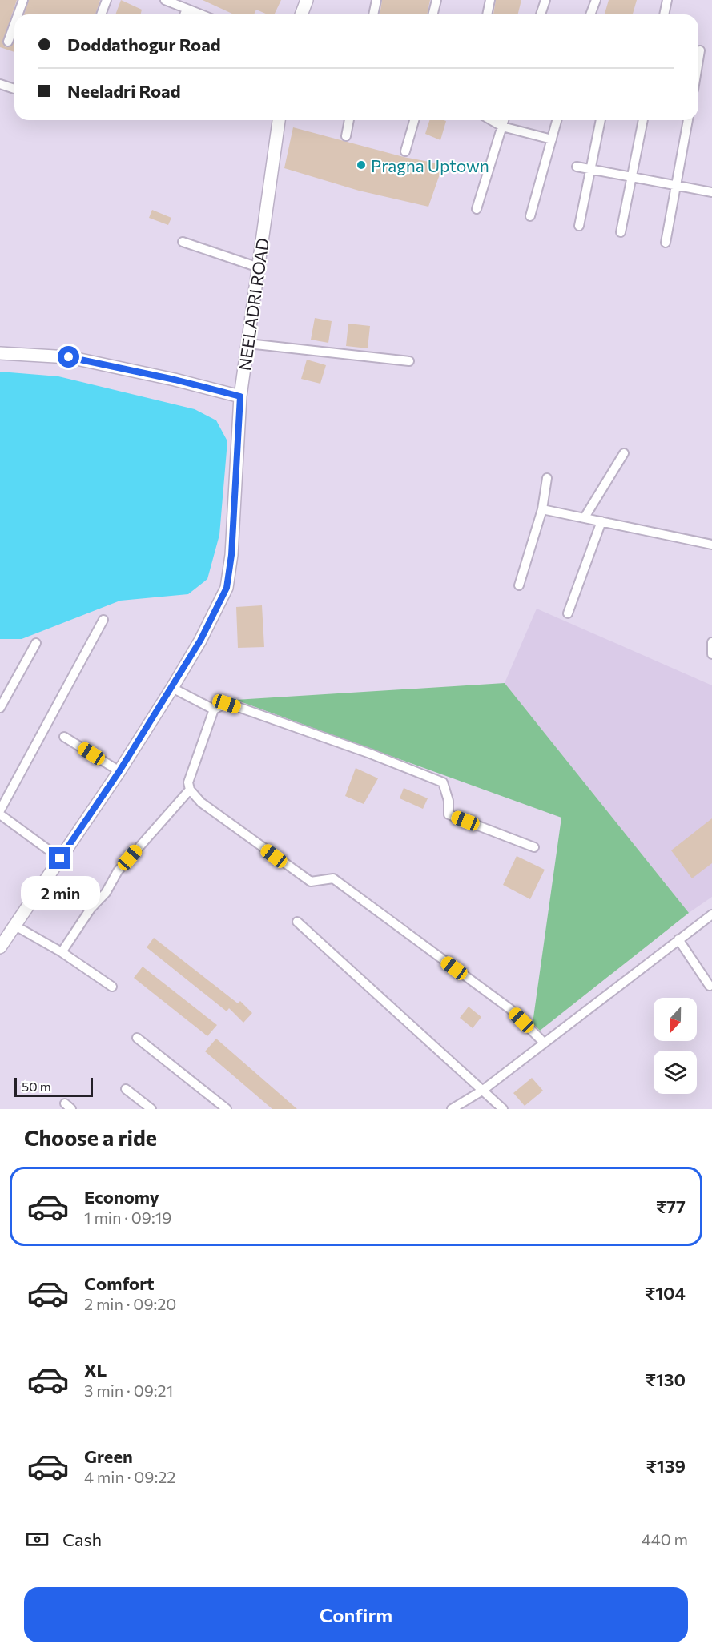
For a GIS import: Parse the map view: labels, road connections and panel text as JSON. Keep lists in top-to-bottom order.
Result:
{
  "streets": {
    "street": ["NEELADRI ROAD"]
  },
  "places": ["Pragna Uptown"],
  "scale_bar": "50 m",
  "north": "bottom",
  "page": {
    "banner": ["Doddathogur Road", "Neeladri Road"],
    "bubble": "2 min",
    "scale": "50 m",
    "heading": "Choose a ride",
    "list": [
      {
        "name": "Economy",
        "note": "1 min · 09:19",
        "value": "₹77"
      },
      {
        "name": "Comfort",
        "note": "2 min · 09:20",
        "value": "₹104"
      },
      {
        "name": "XL",
        "note": "3 min · 09:21",
        "value": "₹130"
      },
      {
        "name": "Green",
        "note": "4 min · 09:22",
        "value": "₹139"
      }
    ],
    "pay": ["Cash", "440 m"],
    "buttons": "Confirm"
  }
}
